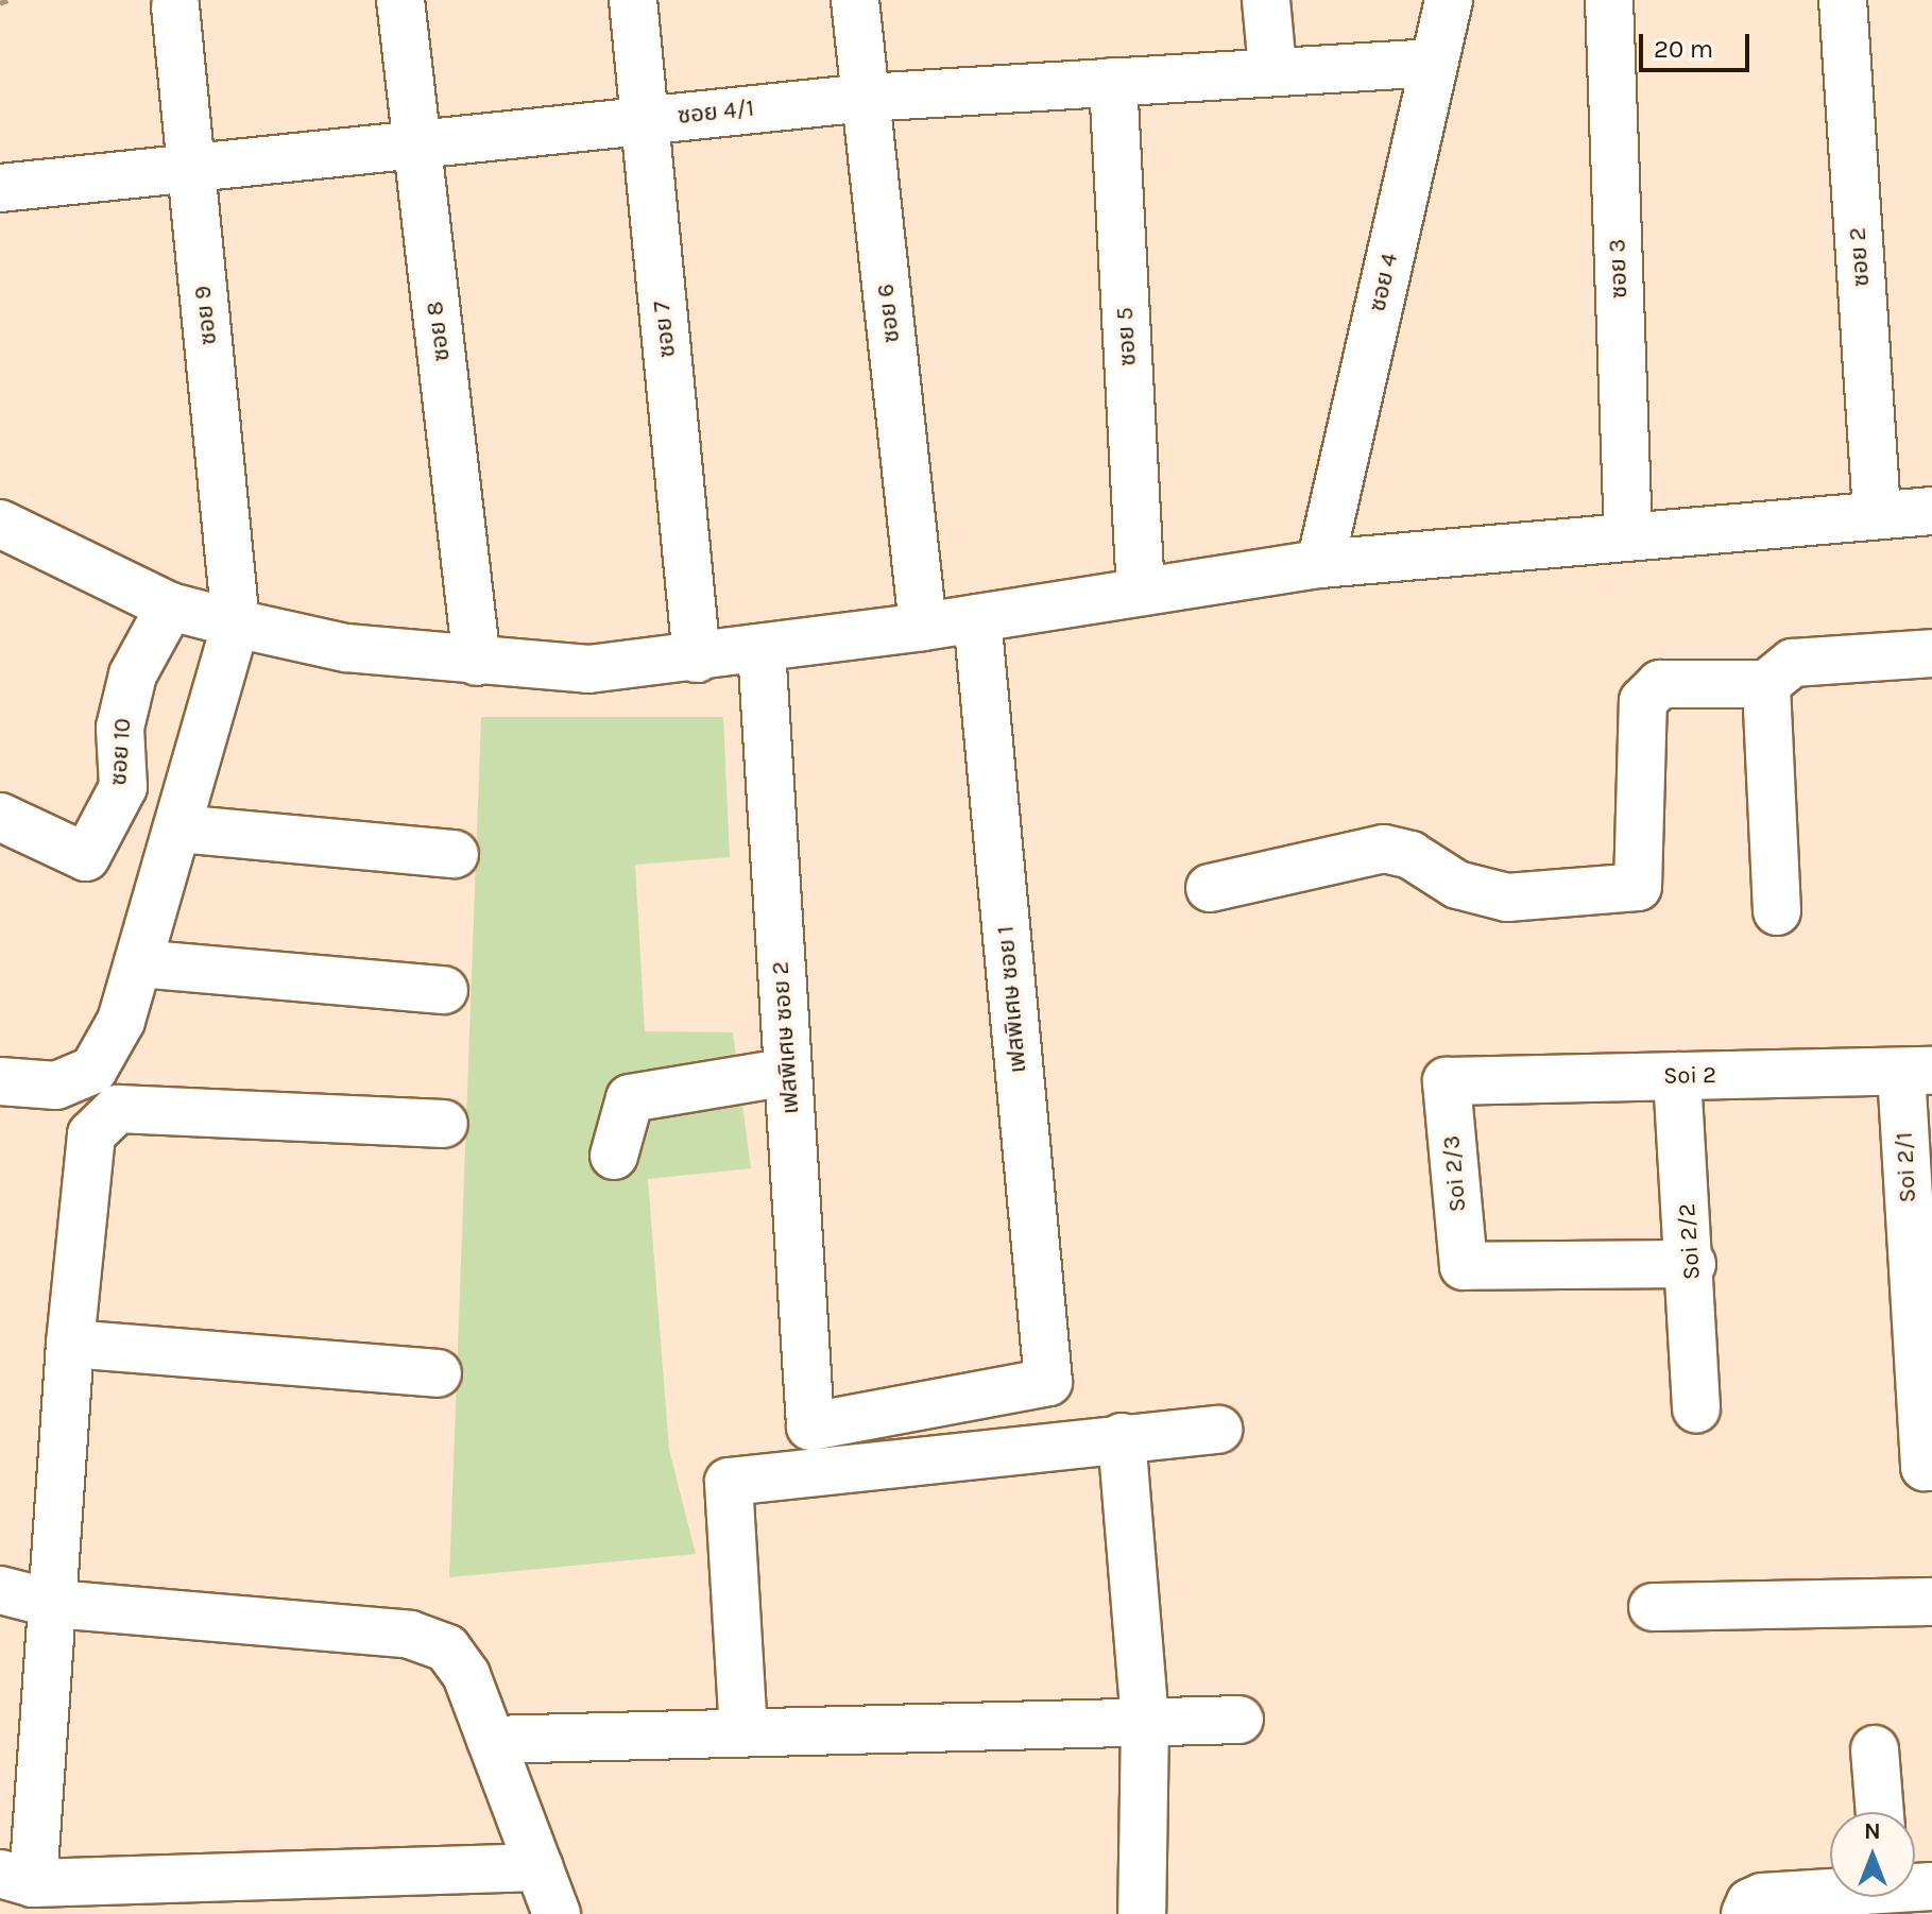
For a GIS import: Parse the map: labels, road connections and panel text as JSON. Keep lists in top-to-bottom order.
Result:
{
  "streets": {
    "street": [
      "ซอย 4/1",
      "ซอย 2",
      "ซอย 3",
      "ซอย 4",
      "ซอย 6",
      "ซอย 9",
      "ซอย 7",
      "ซอย 8",
      "ซอย 5",
      "ซอย 10",
      "เฟสพิเศษ ซอย 1",
      "เฟสพิเศษ ซอย 2",
      "Soi 2",
      "Soi 2/1",
      "Soi 2/3",
      "Soi 2/2"
    ]
  },
  "crossings": [
    ["ซอย 4/1", "ซอย 4"],
    ["ซอย 4/1", "ซอย 6"],
    ["ซอย 4/1", "ซอย 9"],
    ["ซอย 4/1", "ซอย 7"],
    ["ซอย 4/1", "ซอย 8"],
    ["ซอย 4/1", "ซอย 5"],
    ["เฟสพิเศษ ซอย 1", "เฟสพิเศษ ซอย 2"],
    ["Soi 2", "Soi 2/1"],
    ["Soi 2", "Soi 2/3"],
    ["Soi 2", "Soi 2/2"],
    ["Soi 2/3", "Soi 2/2"]
  ],
  "scale_bar": "20 m",
  "north": "top"
}
